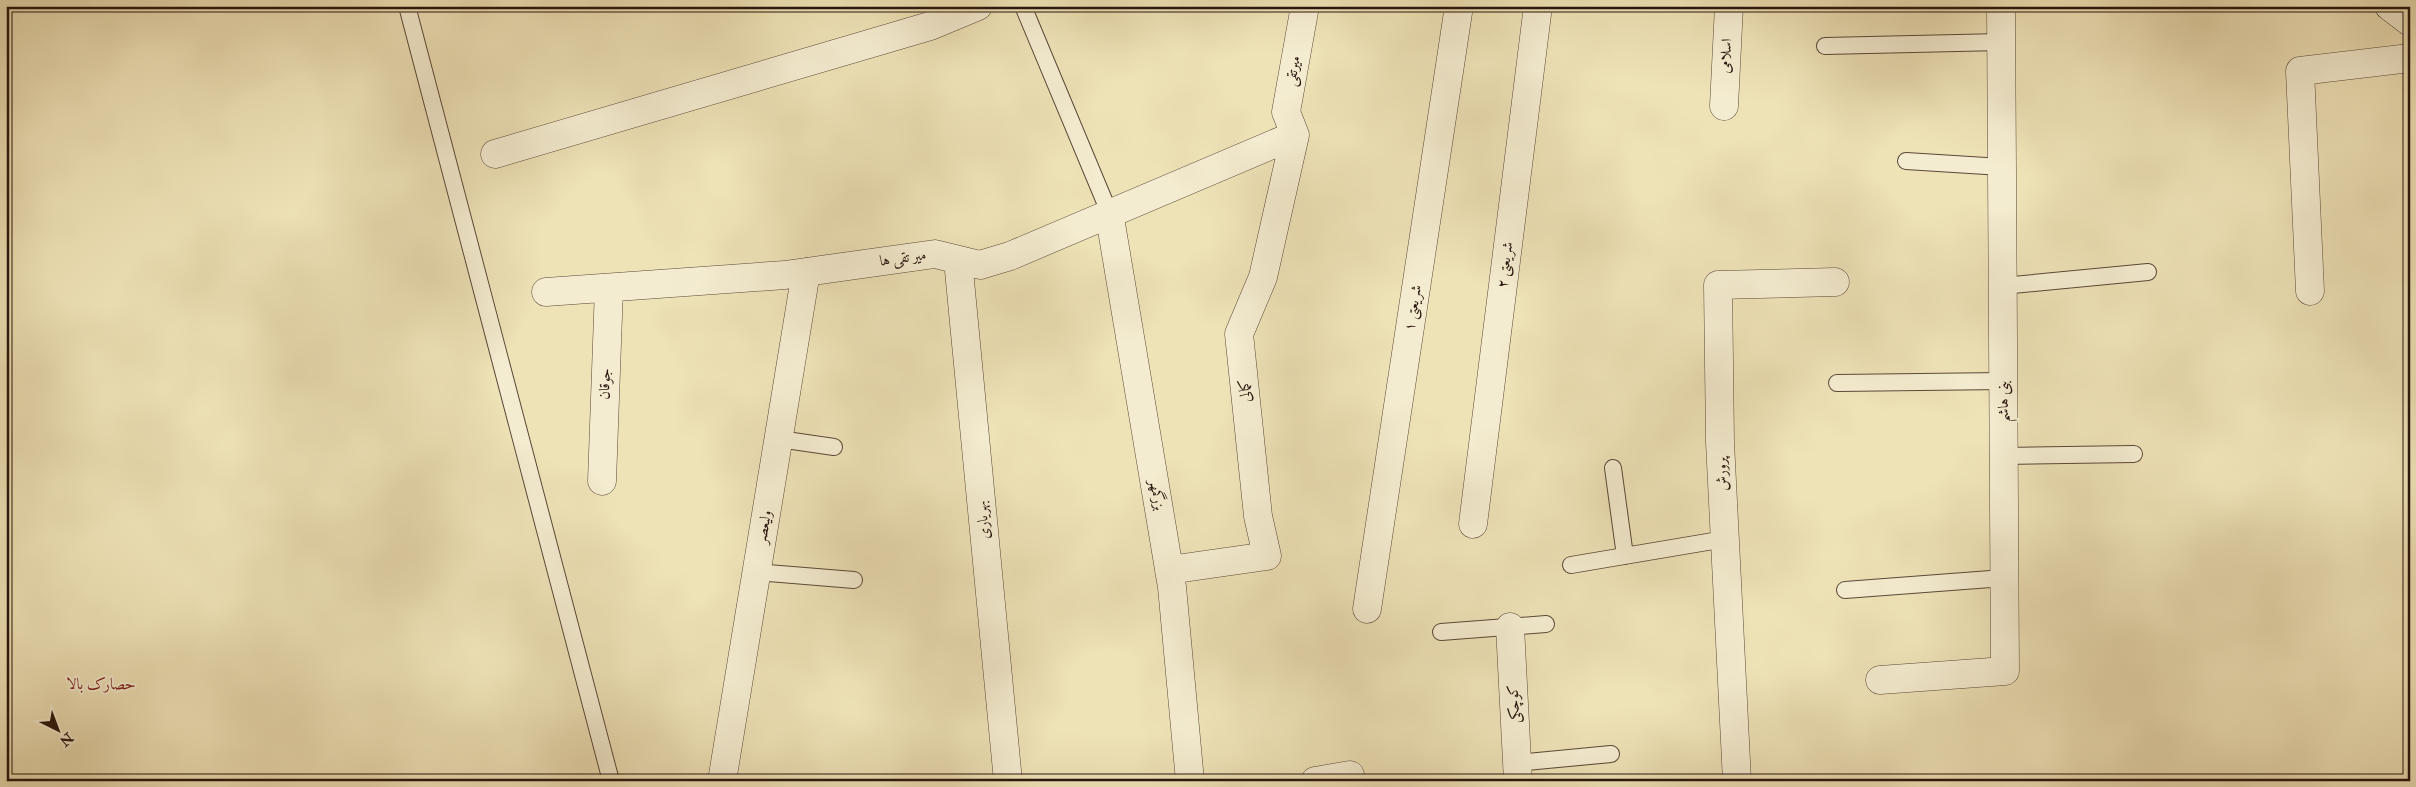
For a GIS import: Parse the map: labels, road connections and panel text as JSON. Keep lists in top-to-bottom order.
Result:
{
  "streets": {
    "street": [
      "اسلامی",
      "میرتقی",
      "میر تقی ها",
      "شریعتی ۲",
      "شریعتی ۱",
      "جوقان",
      "کمالی",
      "بنی هاشم",
      "پرورش",
      "بزرگمهر",
      "بهریاری",
      "ولیعصر",
      "کوچکی"
    ]
  },
  "crossings": [
    ["میرتقی", "میر تقی ها"],
    ["میرتقی", "کمالی"],
    ["میر تقی ها", "جوقان"],
    ["میر تقی ها", "کمالی"],
    ["میر تقی ها", "بزرگمهر"],
    ["میر تقی ها", "بهریاری"],
    ["میر تقی ها", "ولیعصر"],
    ["کمالی", "بزرگمهر"]
  ],
  "districts": ["حصارک بالا"],
  "north": "bottom right"
}
